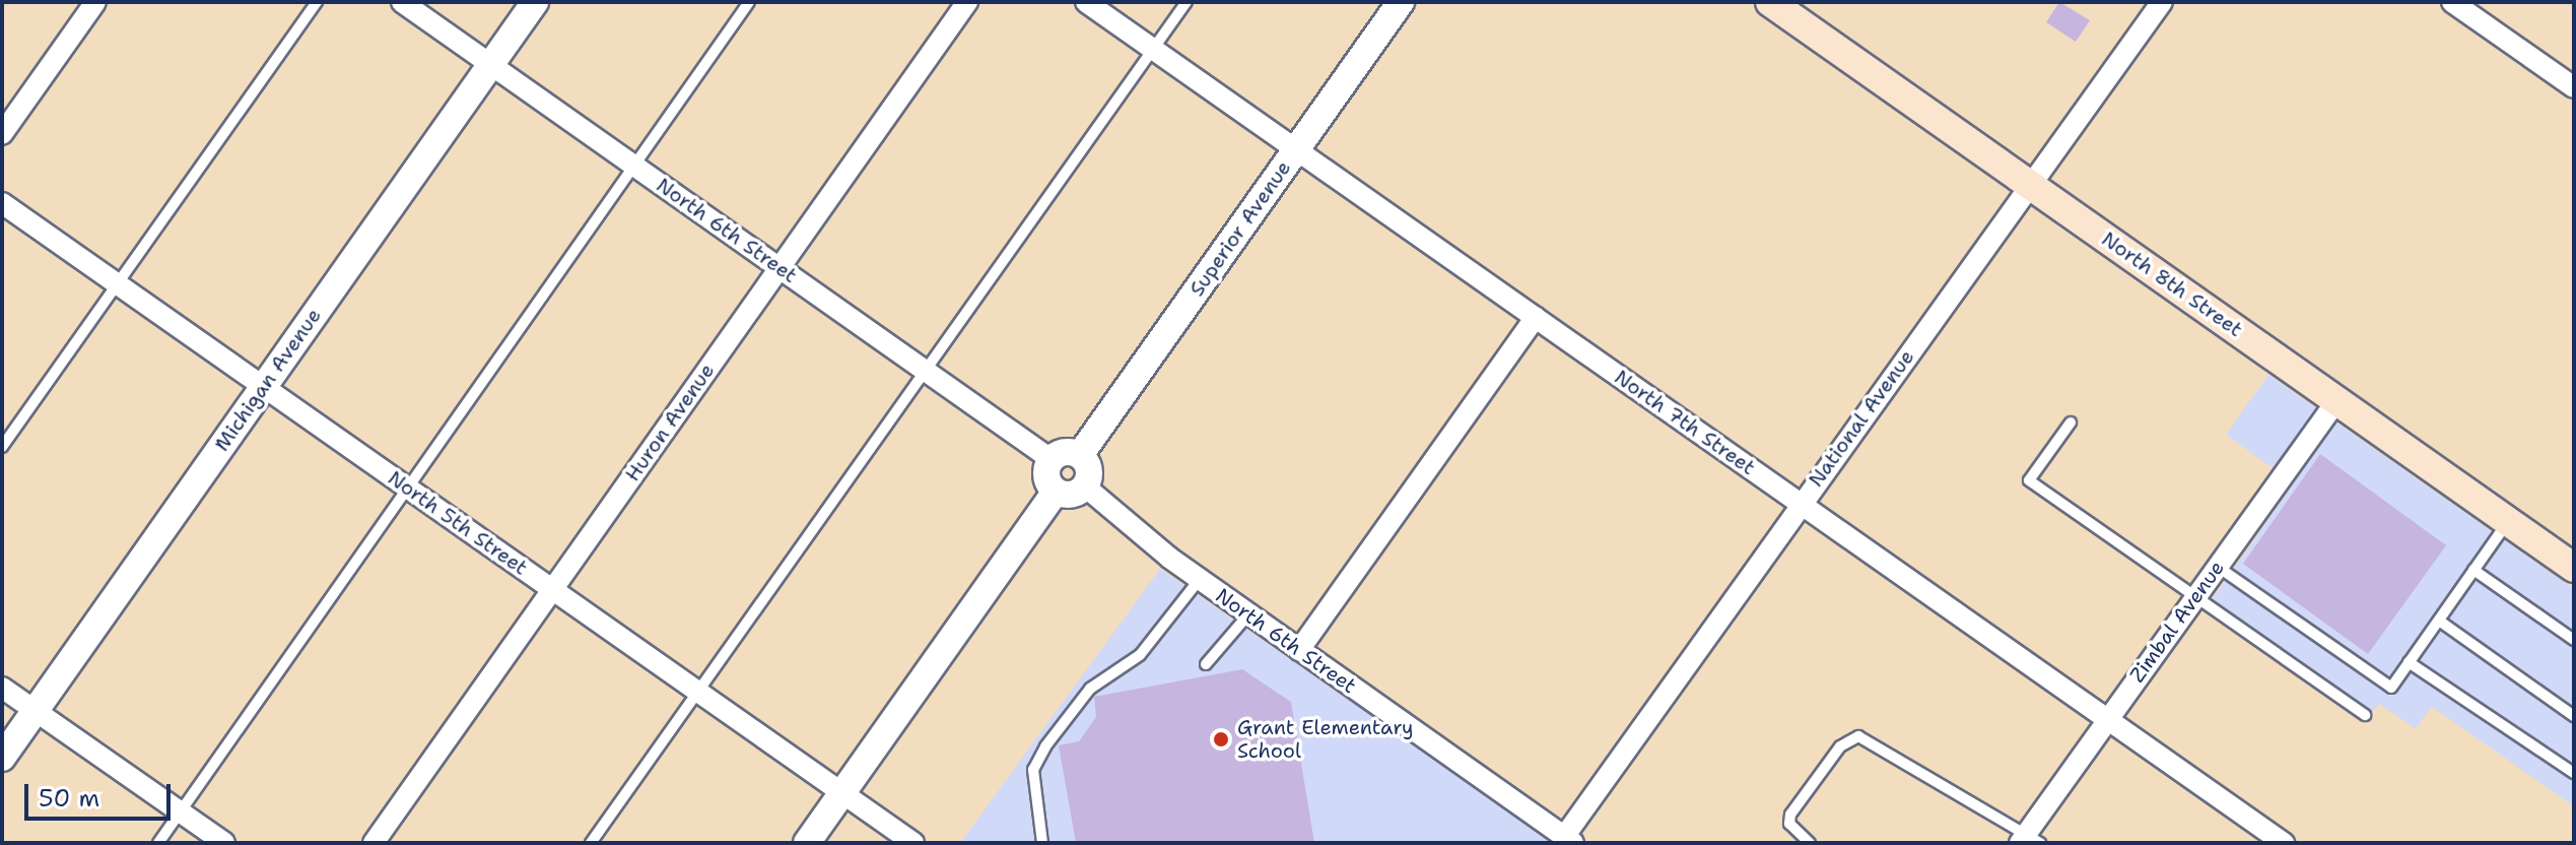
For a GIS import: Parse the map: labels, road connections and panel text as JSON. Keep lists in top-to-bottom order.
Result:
{
  "streets": {
    "main road": ["North 8th Street"],
    "street": [
      "Superior Avenue",
      "North 6th Street",
      "Michigan Avenue",
      "National Avenue",
      "Huron Avenue",
      "North 7th Street",
      "North 5th Street",
      "Zimbal Avenue"
    ]
  },
  "crossings": [
    ["Superior Avenue", "North 6th Street"],
    ["Superior Avenue", "North 7th Street"],
    ["North 6th Street", "Michigan Avenue"],
    ["North 6th Street", "National Avenue"],
    ["North 6th Street", "Huron Avenue"],
    ["North 8th Street", "National Avenue"],
    ["North 8th Street", "Zimbal Avenue"],
    ["Michigan Avenue", "North 5th Street"],
    ["National Avenue", "North 7th Street"],
    ["Huron Avenue", "North 5th Street"],
    ["North 7th Street", "Zimbal Avenue"]
  ],
  "places": ["Grant Elementary School"],
  "scale_bar": "50 m"
}
